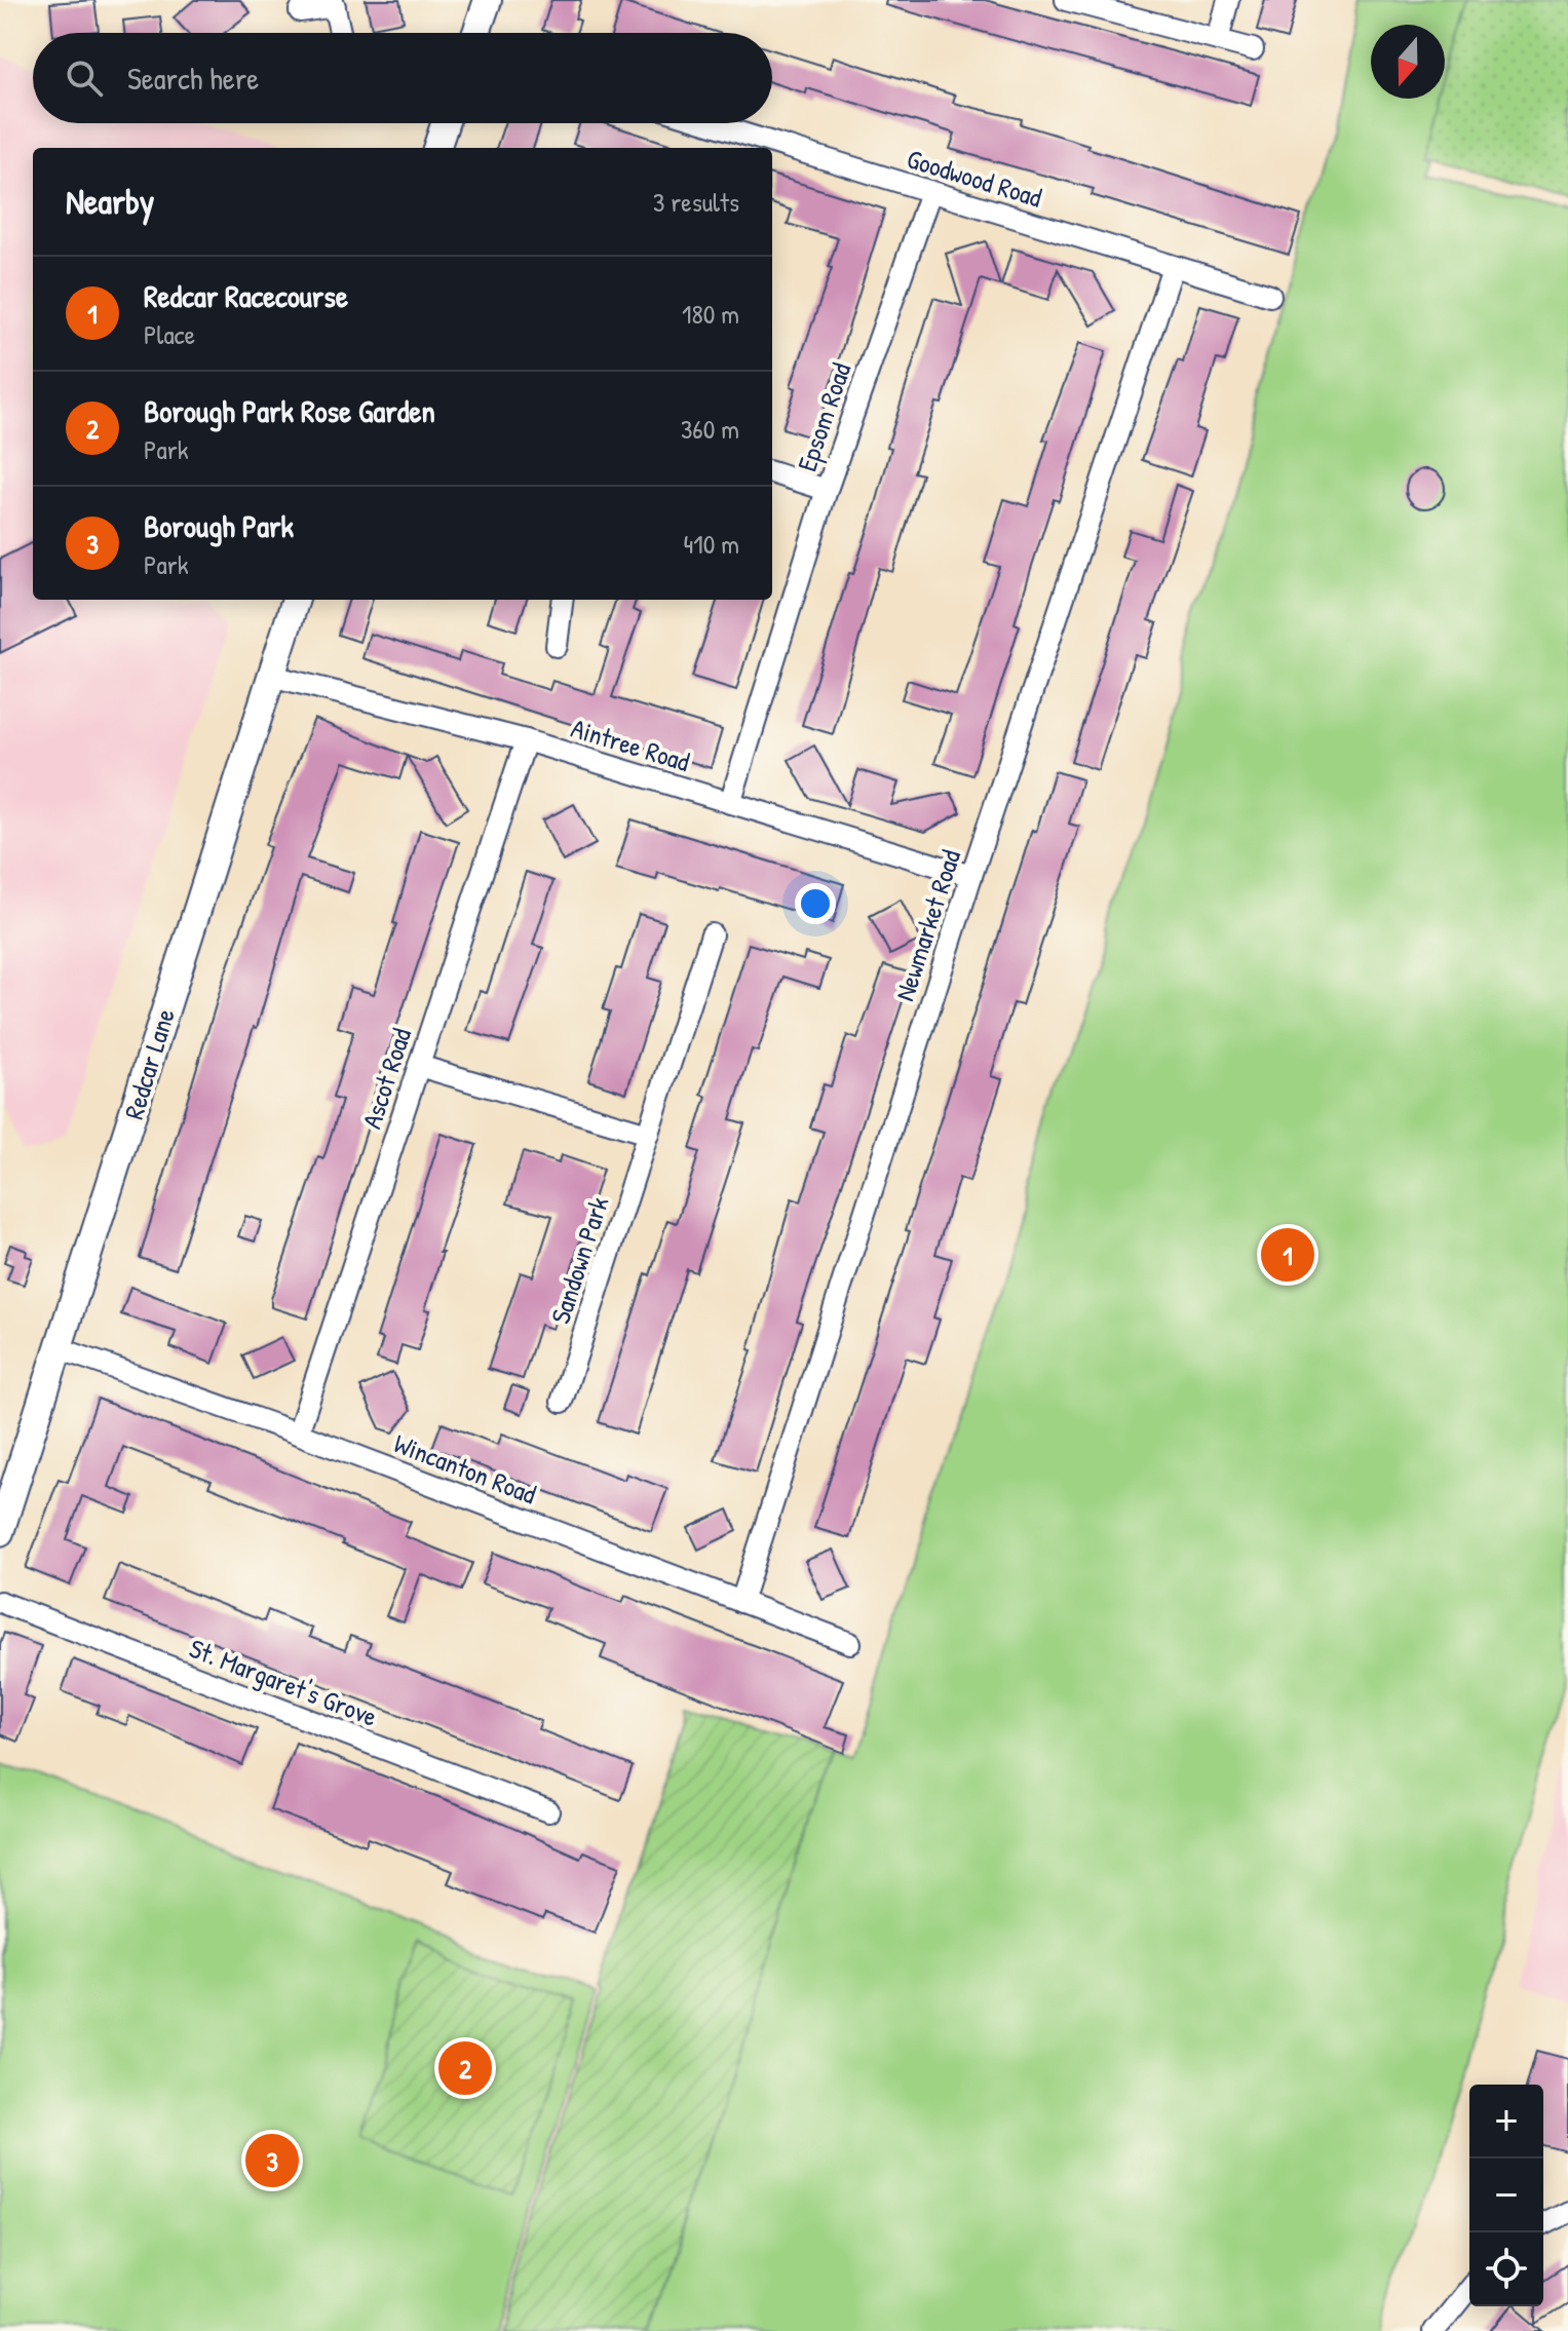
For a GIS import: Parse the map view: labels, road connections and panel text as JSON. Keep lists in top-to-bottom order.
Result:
{
  "streets": {
    "main road": ["Redcar Lane"],
    "street": [
      "Goodwood Road",
      "Epsom Road",
      "Aintree Road",
      "Newmarket Road",
      "Ascot Road",
      "Sandown Park",
      "Wincanton Road",
      "St. Margaret's Grove"
    ]
  },
  "crossings": [
    ["Goodwood Road", "Epsom Road"],
    ["Goodwood Road", "Newmarket Road"],
    ["Epsom Road", "Aintree Road"],
    ["Aintree Road", "Newmarket Road"],
    ["Aintree Road", "Redcar Lane"],
    ["Aintree Road", "Ascot Road"],
    ["Newmarket Road", "Wincanton Road"],
    ["Redcar Lane", "Wincanton Road"],
    ["Ascot Road", "Wincanton Road"]
  ],
  "north": "bottom",
  "page": {
    "search": "Search here",
    "heading": ["Nearby", "3 results"],
    "list": [
      {
        "mark": "1",
        "name": "Redcar Racecourse",
        "note": "Place",
        "value": "180 m"
      },
      {
        "mark": "2",
        "name": "Borough Park Rose Garden",
        "note": "Park",
        "value": "360 m"
      },
      {
        "mark": "3",
        "name": "Borough Park",
        "note": "Park",
        "value": "410 m"
      }
    ],
    "pins": ["1", "2", "3"],
    "map_buttons": ["+", "−"]
  }
}
